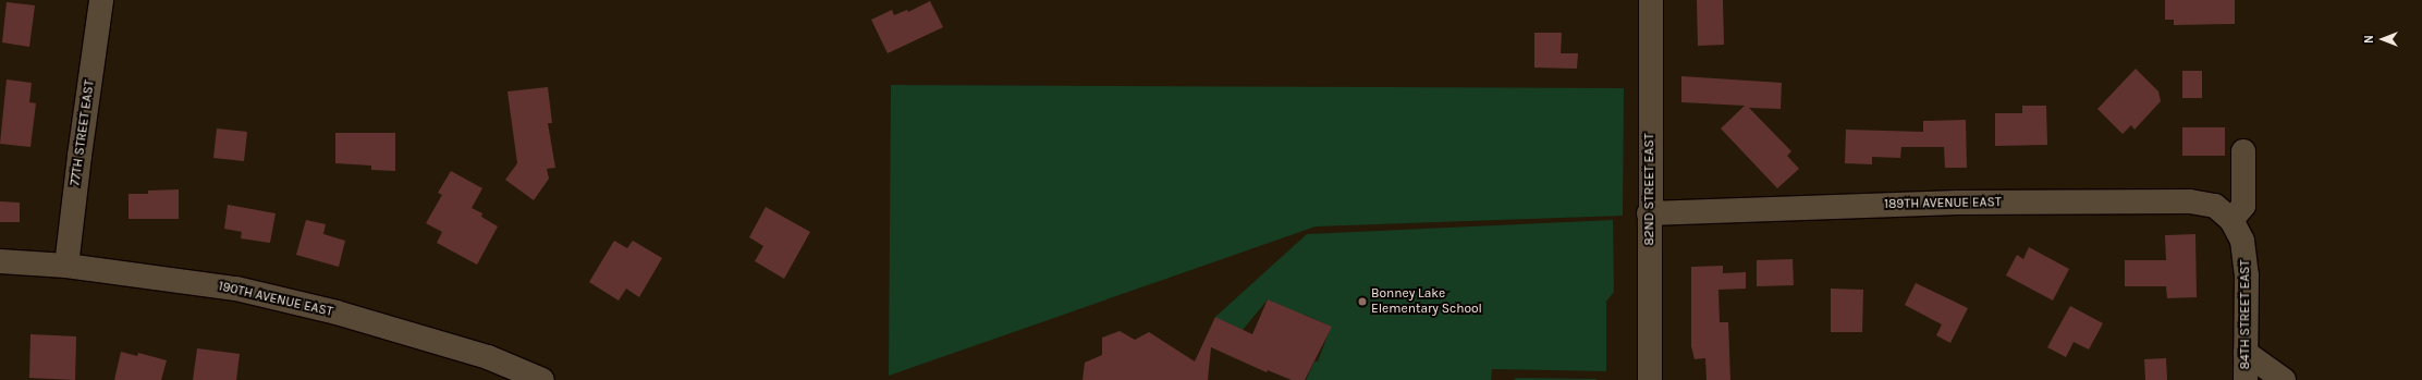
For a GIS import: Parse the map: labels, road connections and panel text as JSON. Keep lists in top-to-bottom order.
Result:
{
  "streets": {
    "street": [
      "77TH STREET EAST",
      "82ND STREET EAST",
      "189TH AVENUE EAST",
      "190TH AVENUE EAST",
      "84TH STREET EAST"
    ]
  },
  "crossings": [
    ["77TH STREET EAST", "190TH AVENUE EAST"],
    ["82ND STREET EAST", "189TH AVENUE EAST"],
    ["189TH AVENUE EAST", "84TH STREET EAST"]
  ],
  "places": ["Bonney Lake Elementary School"],
  "north": "left"
}
